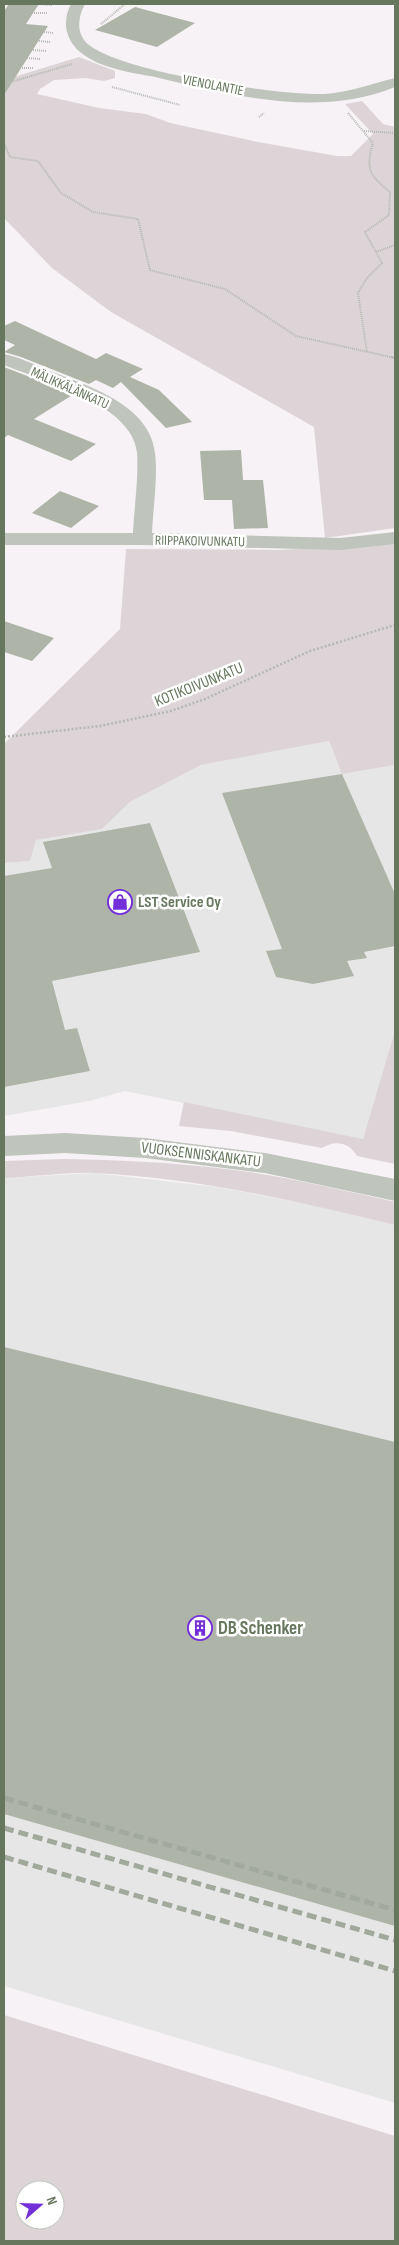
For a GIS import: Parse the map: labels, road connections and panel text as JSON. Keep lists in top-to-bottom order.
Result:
{
  "streets": {
    "street": [
      "VIENOLANTIE",
      "MÄLIKKÄLÄNKATU",
      "RIIPPAKOIVUNKATU",
      "VUOKSENNISKANKATU"
    ],
    "path": ["KOTIKOIVUNKATU"]
  },
  "crossings": [
    ["MÄLIKKÄLÄNKATU", "RIIPPAKOIVUNKATU"]
  ],
  "places": {
    "shop": ["LST Service Oy"],
    "building": ["DB Schenker"]
  },
  "north": "right"
}
